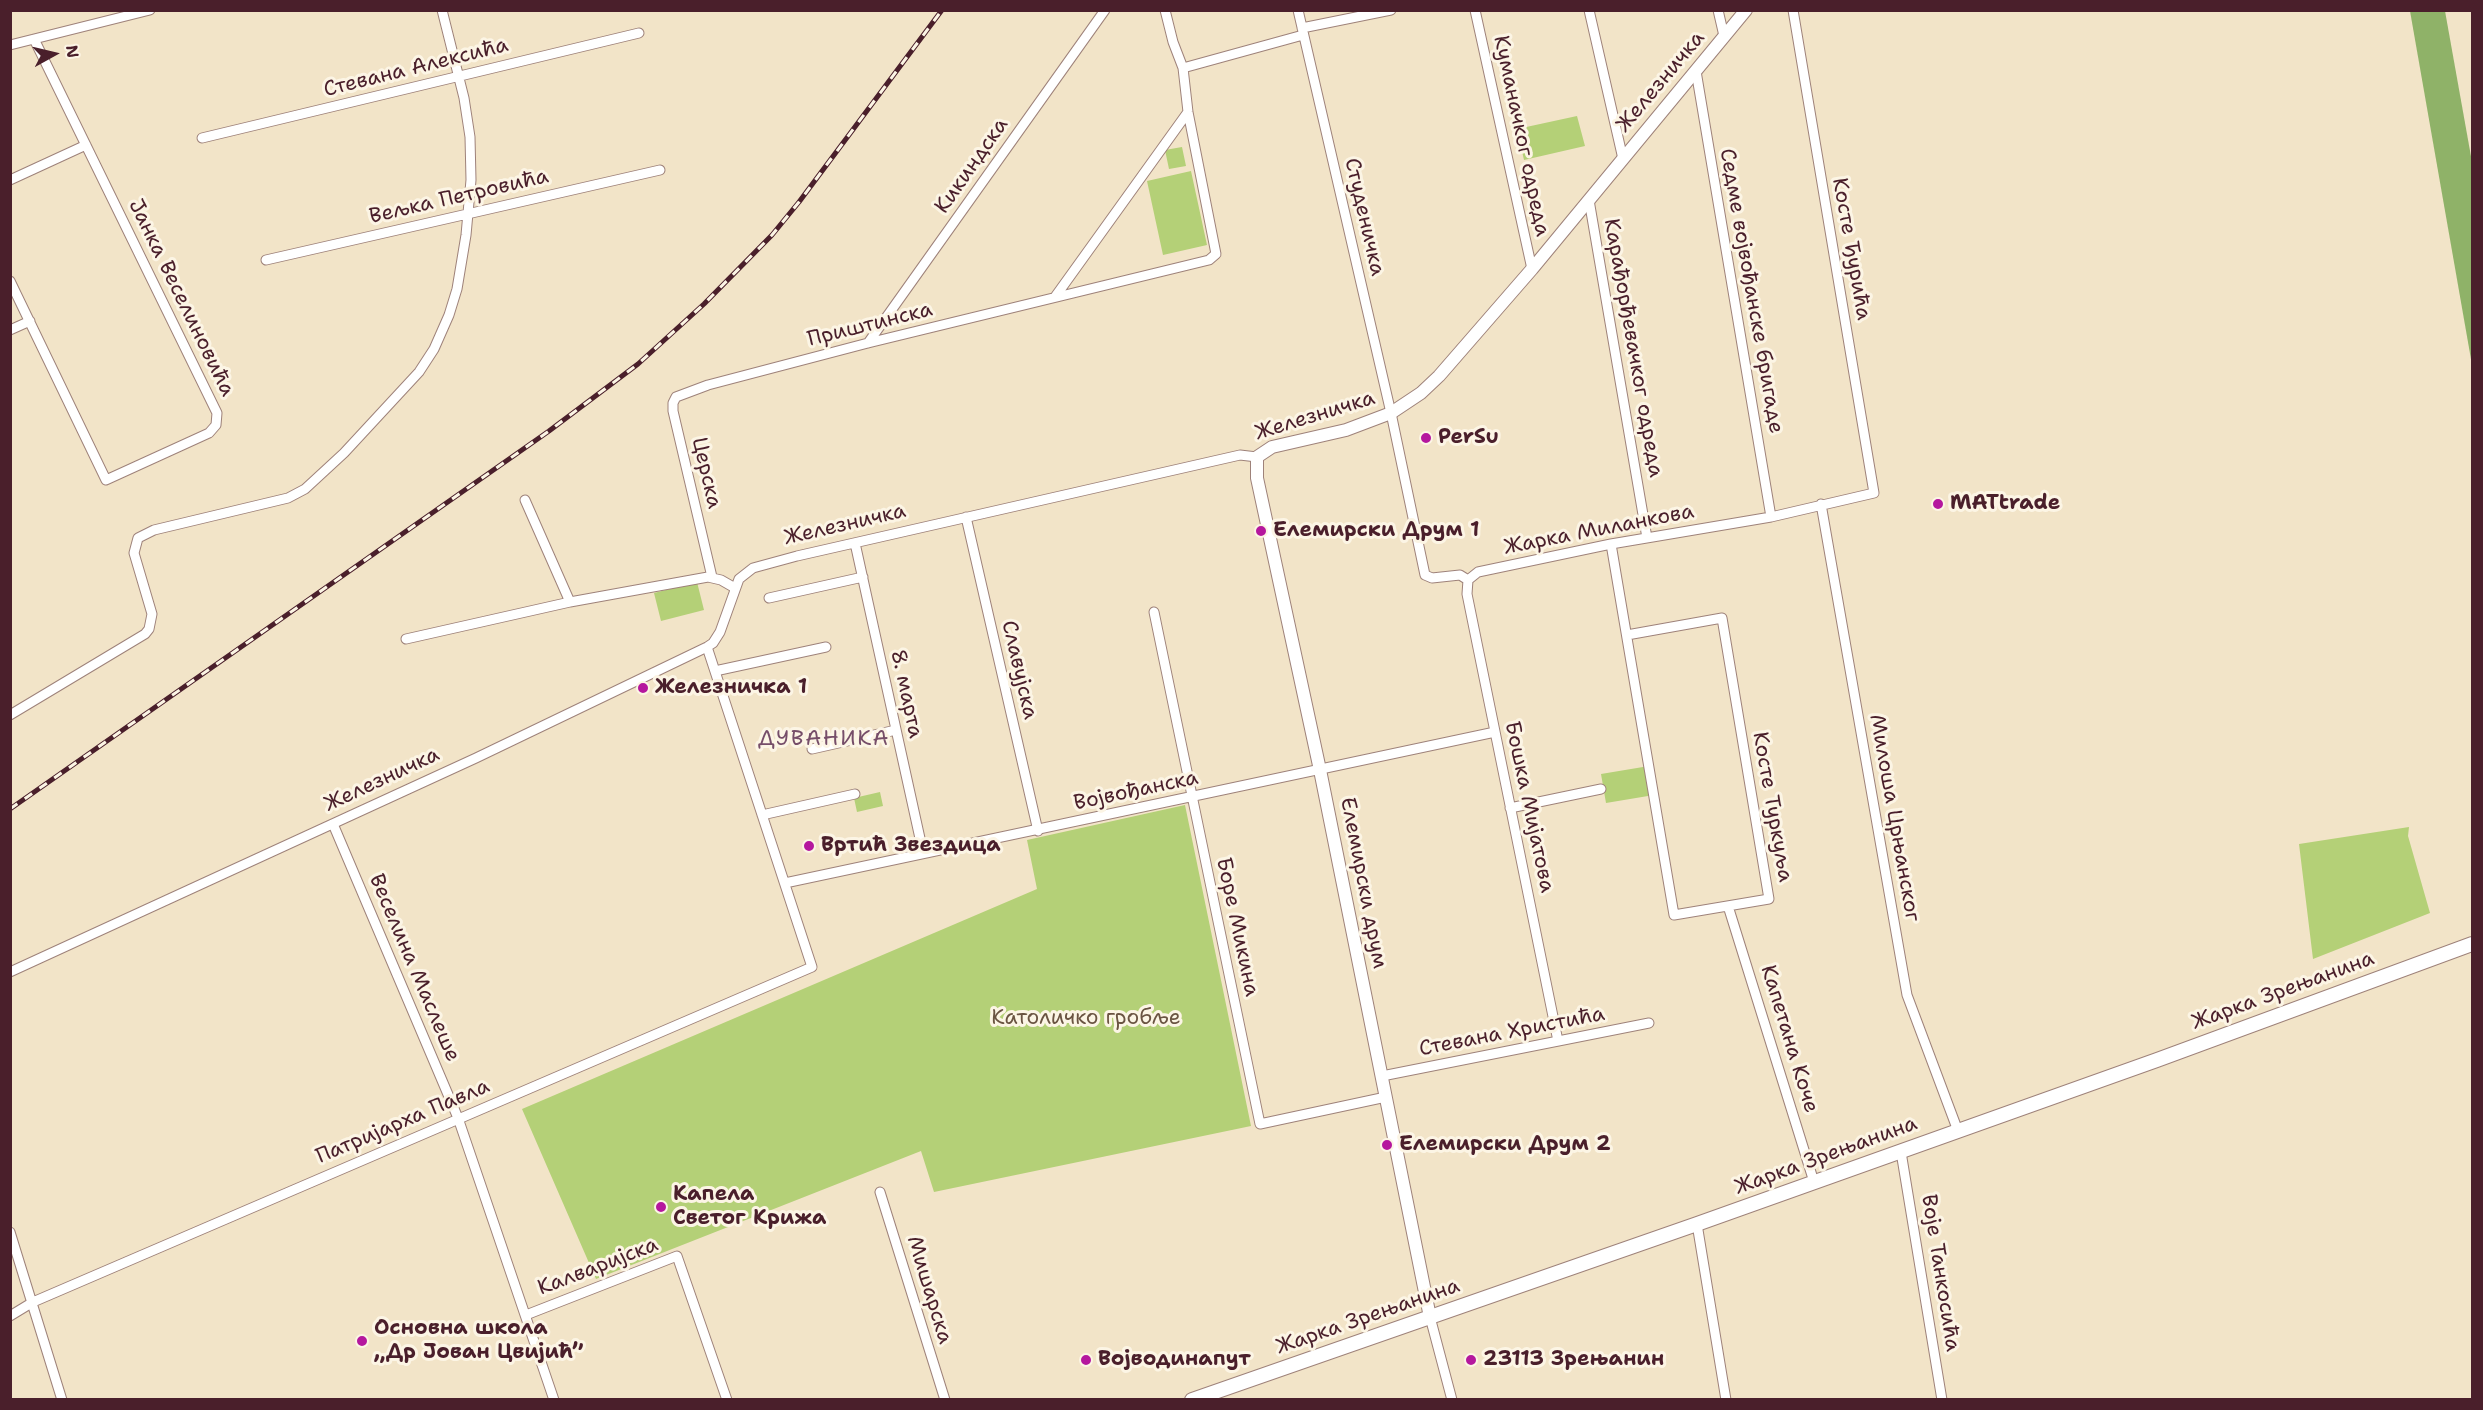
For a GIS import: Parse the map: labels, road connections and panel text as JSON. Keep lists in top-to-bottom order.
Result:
{
  "streets": {
    "main road": ["Жарка Зрењанина"],
    "street": [
      "Стевана Алексића",
      "Железничка",
      "Куманачког одреда",
      "Кикиндска",
      "Вељка Петровића",
      "Студеничка",
      "Косте Ђурића",
      "Седме војвођанске бригаде",
      "Јанка Веселиновића",
      "Приштинска",
      "Карађорђевачког одреда",
      "Церска",
      "Жарка Миланкова",
      "Славујска",
      "8. марта",
      "Војвођанска",
      "Бошка Мијатова",
      "Косте Туркуља",
      "Милоша Црњанског",
      "Елемирски друм",
      "Боре Микина",
      "Веселина Маслеше",
      "Стевана Христића",
      "Капетана Коче",
      "Патријарха Павла",
      "Калваријска",
      "Воје Танкосића",
      "Мишарска"
    ]
  },
  "crossings": [
    ["Железничка", "Куманачког одреда"],
    ["Железничка", "Студеничка"],
    ["Железничка", "Седме војвођанске бригаде"],
    ["Железничка", "Карађорђевачког одреда"],
    ["Железничка", "Жарка Миланкова"],
    ["Железничка", "Славујска"],
    ["Железничка", "8. марта"],
    ["Железничка", "Елемирски друм"],
    ["Железничка", "Веселина Маслеше"],
    ["Кикиндска", "Приштинска"],
    ["Студеничка", "Жарка Миланкова"],
    ["Косте Ђурића", "Жарка Миланкова"],
    ["Седме војвођанске бригаде", "Жарка Миланкова"],
    ["Приштинска", "Церска"],
    ["Карађорђевачког одреда", "Жарка Миланкова"],
    ["Жарка Миланкова", "Бошка Мијатова"],
    ["Жарка Миланкова", "Косте Туркуља"],
    ["Жарка Миланкова", "Милоша Црњанског"],
    ["Славујска", "Војвођанска"],
    ["8. марта", "Војвођанска"],
    ["Војвођанска", "Бошка Мијатова"],
    ["Војвођанска", "Елемирски друм"],
    ["Војвођанска", "Боре Микина"],
    ["Војвођанска", "Патријарха Павла"],
    ["Бошка Мијатова", "Стевана Христића"],
    ["Косте Туркуља", "Капетана Коче"],
    ["Милоша Црњанског", "Жарка Зрењанина"],
    ["Елемирски друм", "Боре Микина"],
    ["Елемирски друм", "Жарка Зрењанина"],
    ["Елемирски друм", "Стевана Христића"],
    ["Веселина Маслеше", "Патријарха Павла"],
    ["Веселина Маслеше", "Калваријска"],
    ["Жарка Зрењанина", "Капетана Коче"],
    ["Жарка Зрењанина", "Воје Танкосића"]
  ],
  "districts": ["ДУВАНИКА"],
  "parks": ["Католичко гробље"],
  "places": [
    "PerSu",
    "MATtrade",
    "Елемирски Друм 1",
    "Железничка 1",
    "Вртић Звездица",
    "Елемирски Друм 2",
    "Капела Светог Крижа",
    "Основна школа „Др Јован Цвијић”",
    "Војводинапут",
    "23113 Зрењанин"
  ],
  "north": "right"
}
